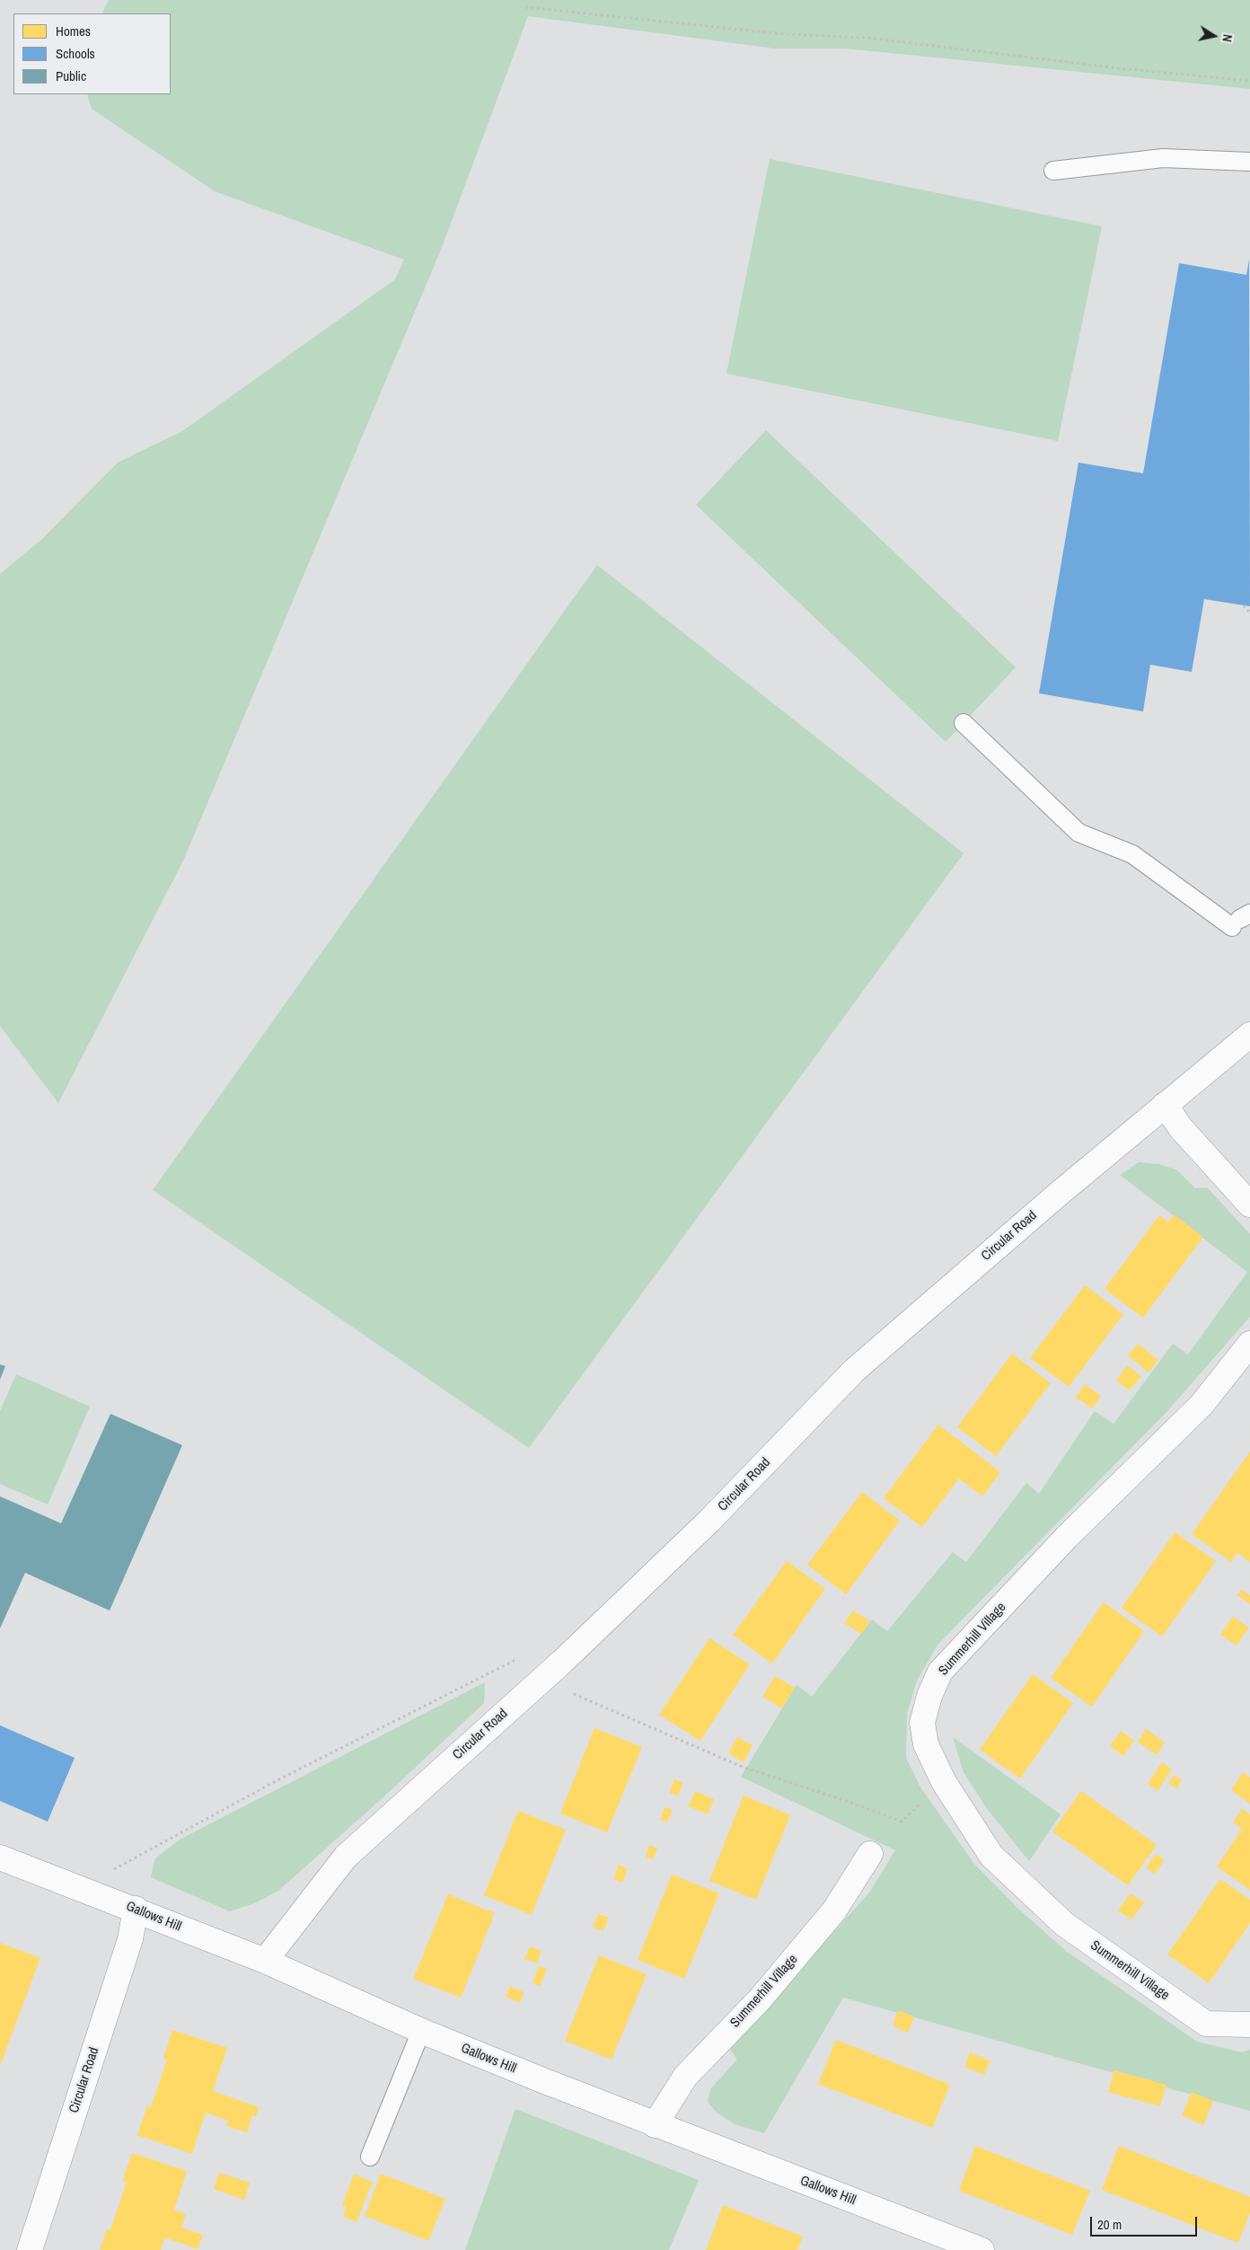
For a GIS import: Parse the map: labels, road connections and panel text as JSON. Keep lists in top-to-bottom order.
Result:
{
  "streets": {
    "street": ["Circular Road", "Summerhill Village", "Gallows Hill"]
  },
  "crossings": [
    ["Circular Road", "Gallows Hill"],
    ["Summerhill Village", "Gallows Hill"]
  ],
  "legend": ["Homes", "Schools", "Public"],
  "scale_bar": "20 m",
  "north": "right"
}
